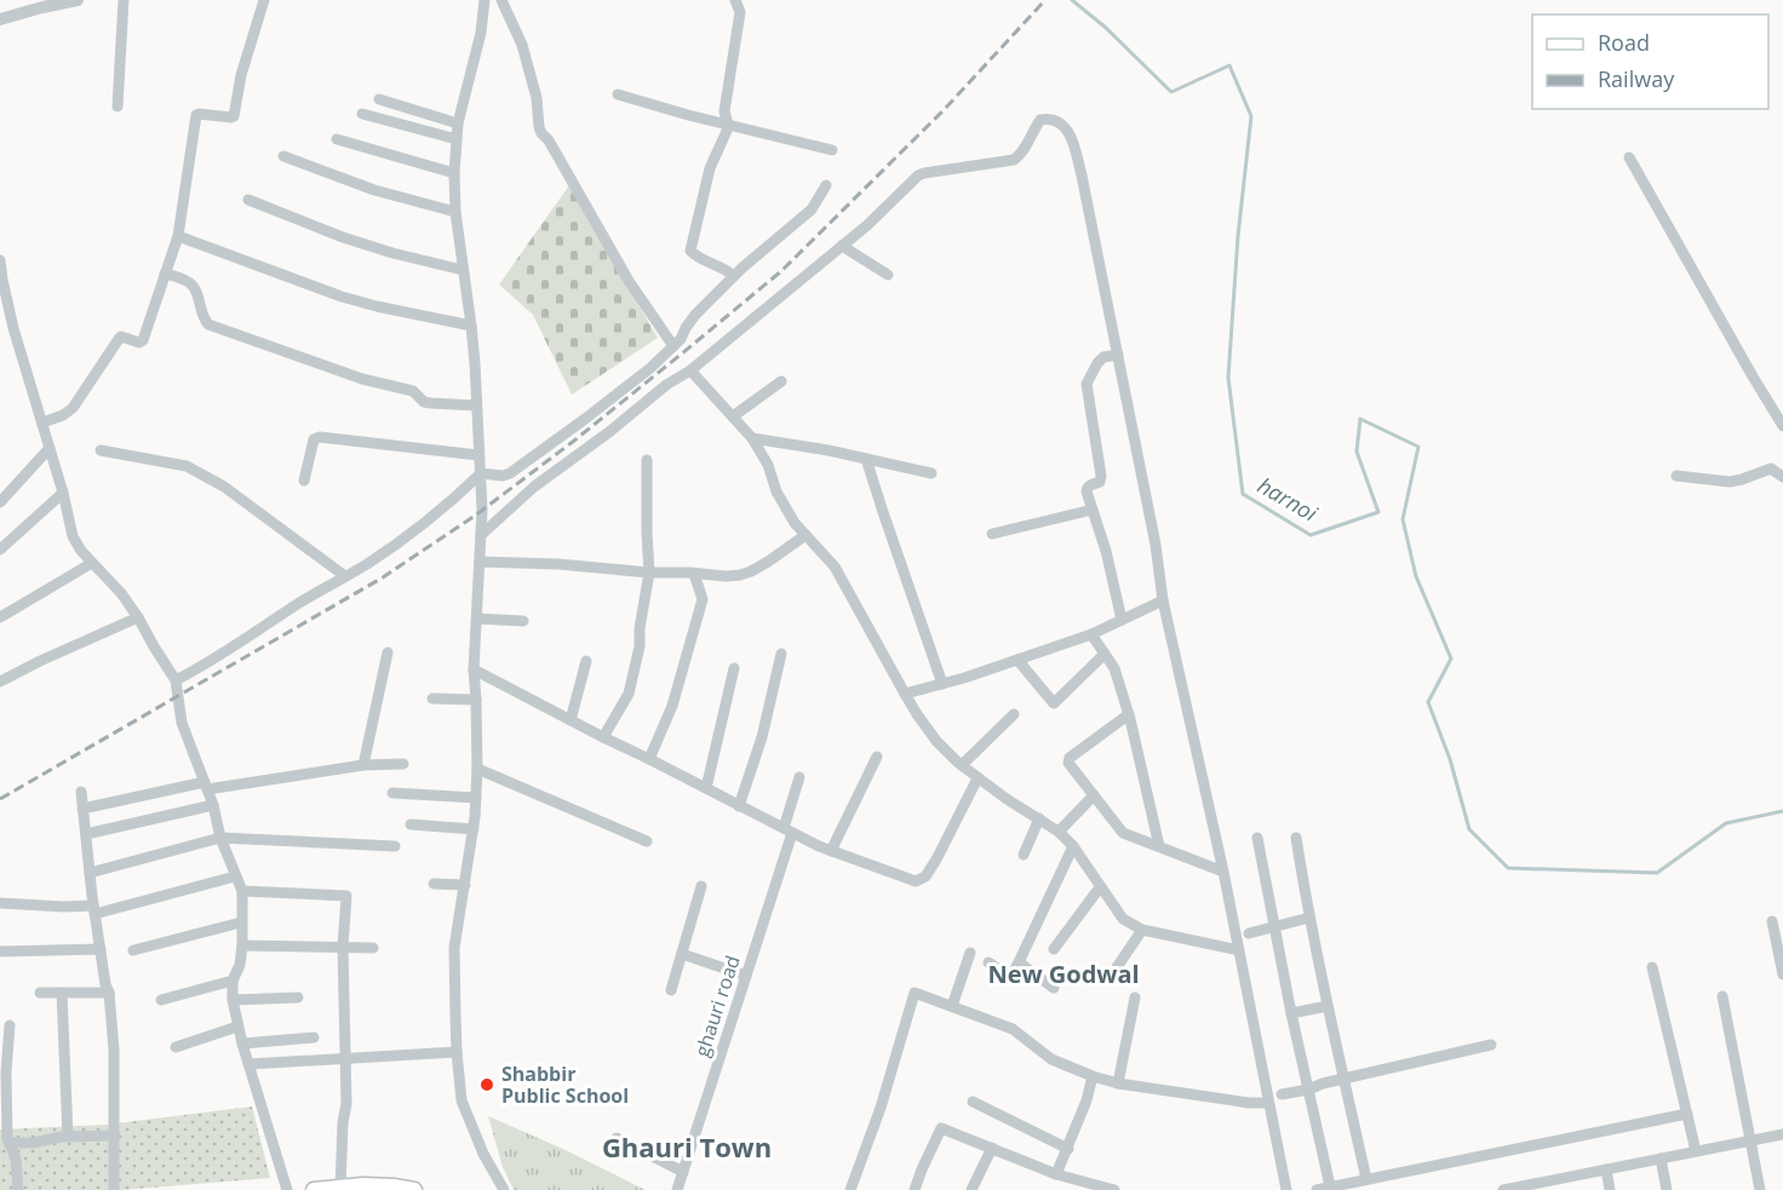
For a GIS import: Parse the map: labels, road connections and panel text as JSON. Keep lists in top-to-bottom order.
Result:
{
  "streets": {
    "street": ["ghauri road"]
  },
  "districts": ["New Godwal", "Ghauri Town"],
  "water": ["harnoi"],
  "places": ["Shabbir Public School"],
  "legend": ["Road", "Railway"]
}
